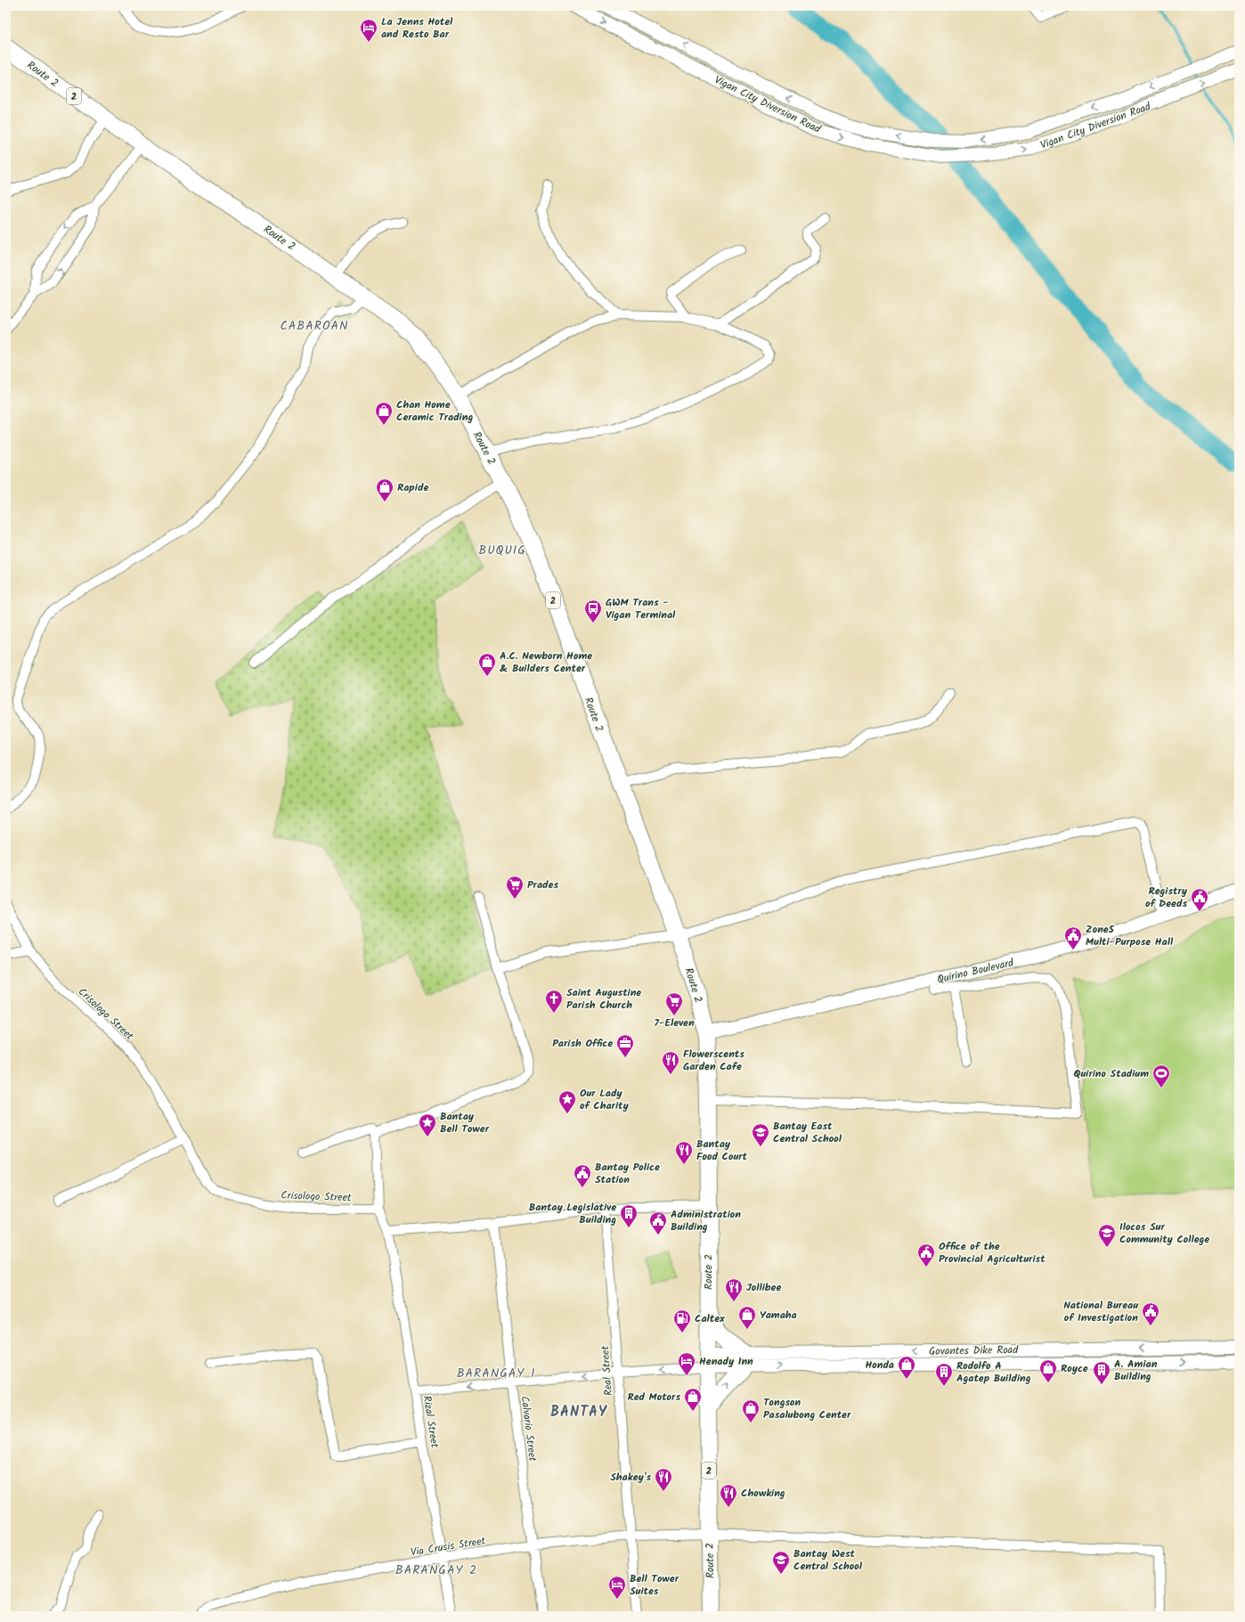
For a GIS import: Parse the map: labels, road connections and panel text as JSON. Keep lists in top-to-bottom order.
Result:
{
  "streets": {
    "highway": ["Route 2", "2"],
    "main road": ["Vigan City Diversion Road", "Quirino Boulevard", "Govantes Dike Road"],
    "street": [
      "Crisologo Street",
      "Real Street",
      "Rizal Street",
      "Calvario Street",
      "Via Crusis Street"
    ]
  },
  "crossings": [
    ["Route 2", "Quirino Boulevard"],
    ["Route 2", "Govantes Dike Road"],
    ["Route 2", "Via Crusis Street"],
    ["Real Street", "Via Crusis Street"],
    ["Rizal Street", "Via Crusis Street"],
    ["Calvario Street", "Via Crusis Street"]
  ],
  "districts": [
    "CABAROAN",
    "BUQUIG",
    "BARANGAY 1",
    "BANTAY",
    "BARANGAY 2"
  ],
  "places": {
    "hotel": ["La Jenns Hotel and Resto Bar", "Henady Inn", "Bell Tower Suites"],
    "shop": [
      "Chan Home Ceramic Trading",
      "Rapide",
      "A.C. Newborn Home & Builders Center",
      "Yamaha",
      "Honda",
      "Royce",
      "Red Motors",
      "Tongson Pasalubong Center"
    ],
    "bus stop": ["GWM Trans - Vigan Terminal"],
    "supermarket": ["Prades", "7-Eleven"],
    "public building": [
      "Registry of Deeds",
      "Zone5 Multi-Purpose Hall",
      "Bantay Police Station",
      "Administration Building",
      "Office of the Provincial Agriculturist",
      "National Bureau of Investigation"
    ],
    "church": ["Saint Augustine Parish Church"],
    "office": ["Parish Office"],
    "restaurant": [
      "Flowerscents Garden Cafe",
      "Bantay Food Court",
      "Jollibee",
      "Shakey's",
      "Chowking"
    ],
    "sports": ["Quirino Stadium"],
    "place": ["Our Lady of Charity", "Bantay Bell Tower"],
    "school or university": ["Bantay East Central School", "Ilocos Sur Community College", "Bantay West Central School"],
    "building": ["Bantay Legislative Building", "A. Amian Building", "Rodolfo A Agatep Building"],
    "fuel station": ["Caltex"]
  }
}
